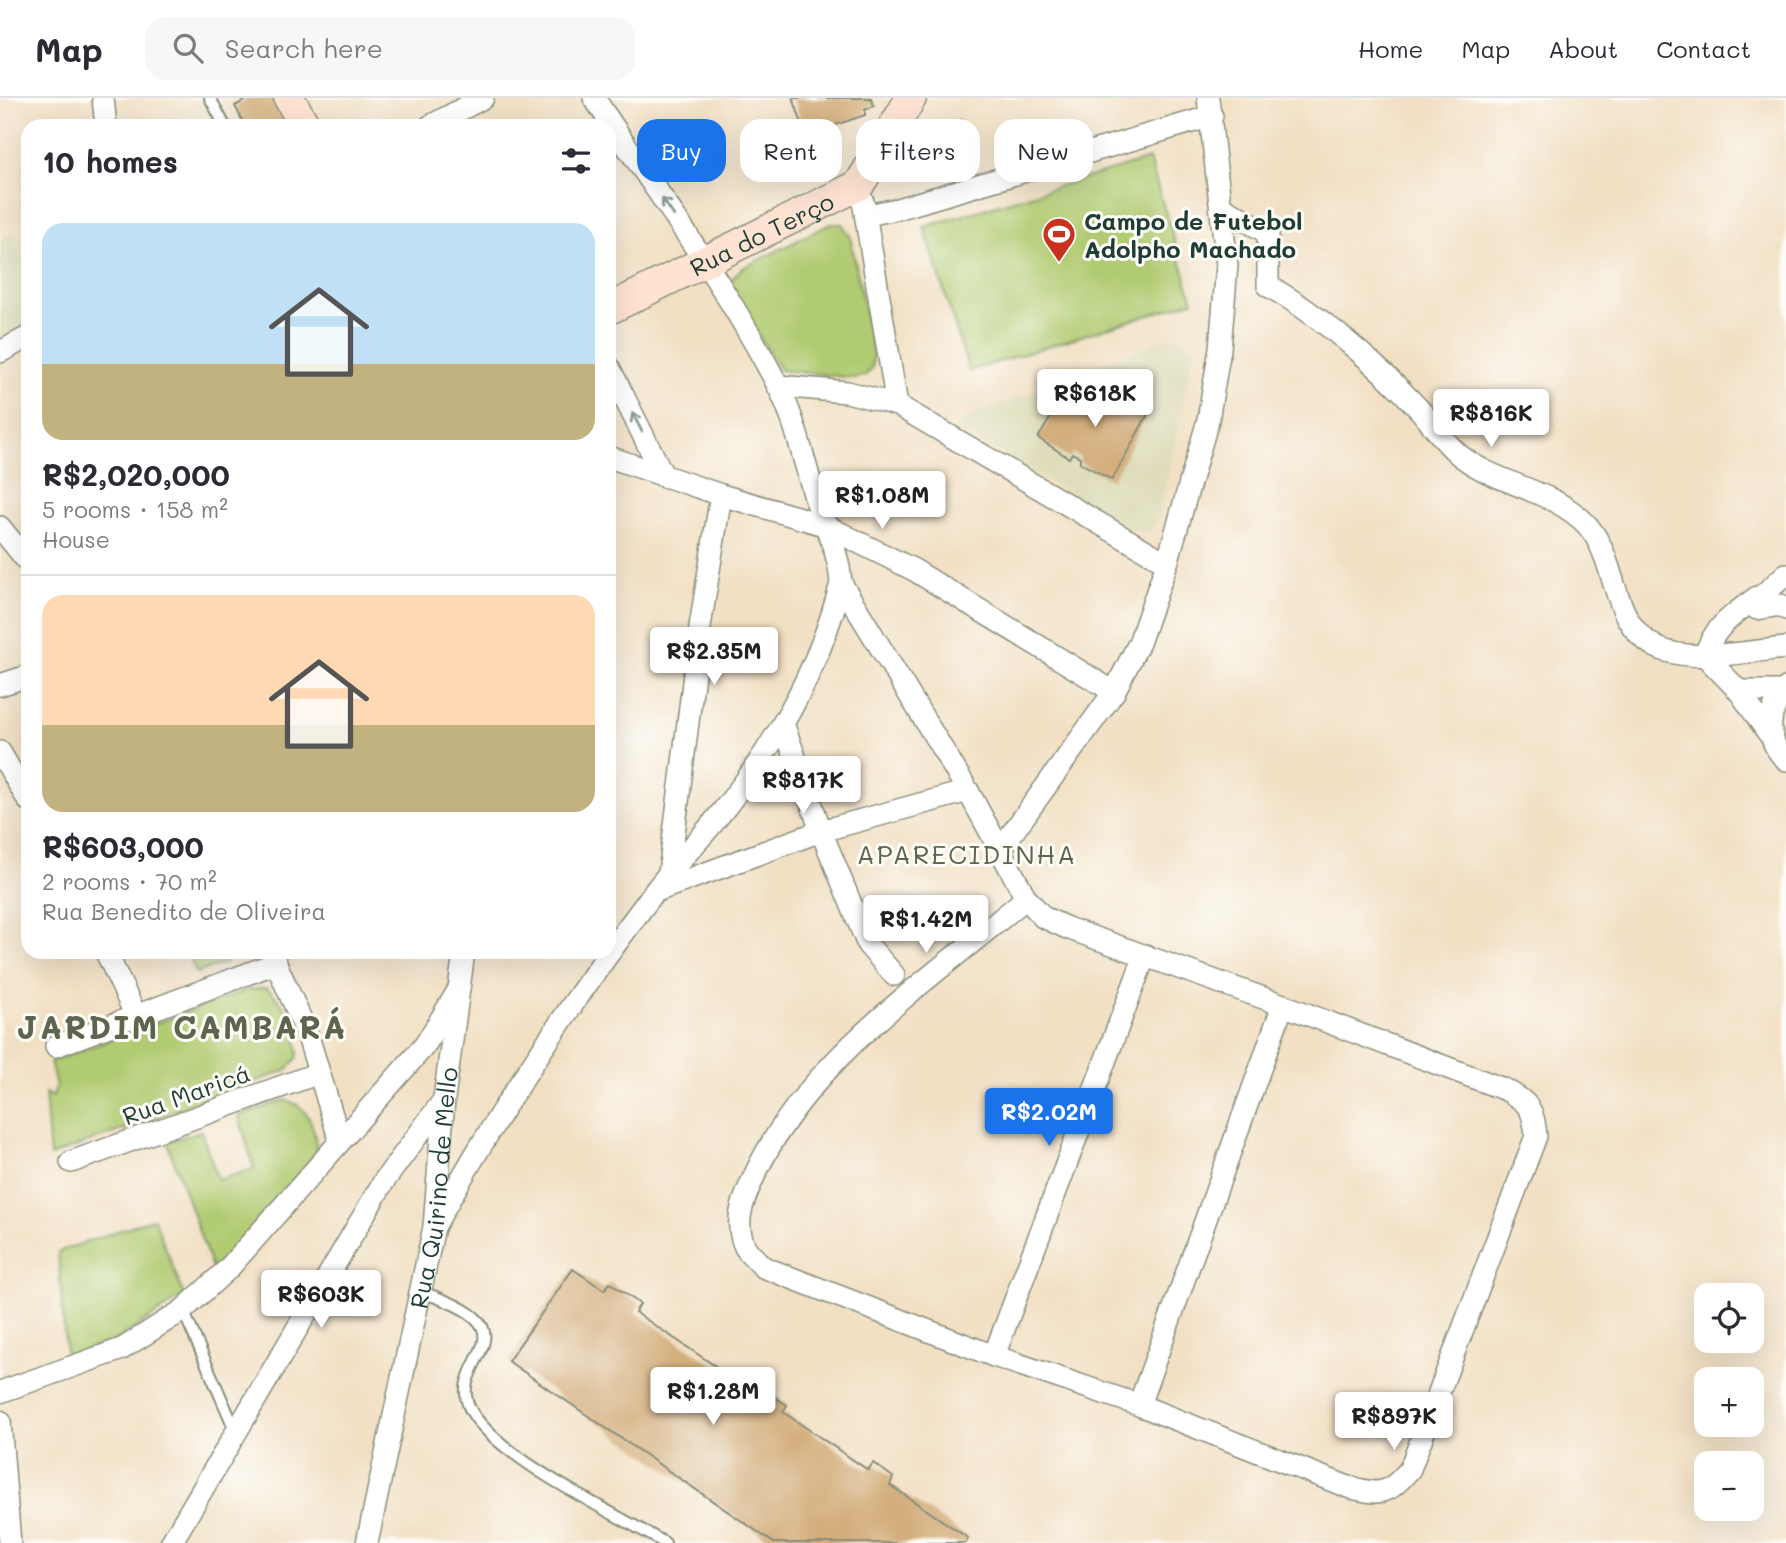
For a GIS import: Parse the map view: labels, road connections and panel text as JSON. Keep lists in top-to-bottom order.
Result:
{
  "streets": {
    "street": ["Rua do Terço", "Rua Maricá", "Rua Quirino de Mello"]
  },
  "districts": ["APARECIDINHA", "JARDIM CAMBARÁ"],
  "places": {
    "sports": ["Campo de Futebol Adolpho Machado"]
  },
  "page": {
    "header": "Map",
    "search": "Search here",
    "nav": [
      "Home",
      "Map",
      "About",
      "Contact"
    ],
    "chip": [
      "Buy",
      "Rent",
      "Filters",
      "New"
    ],
    "heading": "10 homes",
    "list": [
      {
        "name": "R$2,020,000",
        "note": "5 rooms · 158 m² · House"
      },
      {
        "name": "R$603,000",
        "note": "2 rooms · 70 m² · Rua Benedito de Oliveira"
      }
    ],
    "price": [
      "R$618K",
      "R$816K",
      "R$1.08M",
      "R$2.35M",
      "R$817K",
      "R$1.42M",
      "R$2.02M",
      "R$603K",
      "R$1.28M",
      "R$897K"
    ],
    "map_buttons": ["+", "−"]
  }
}
